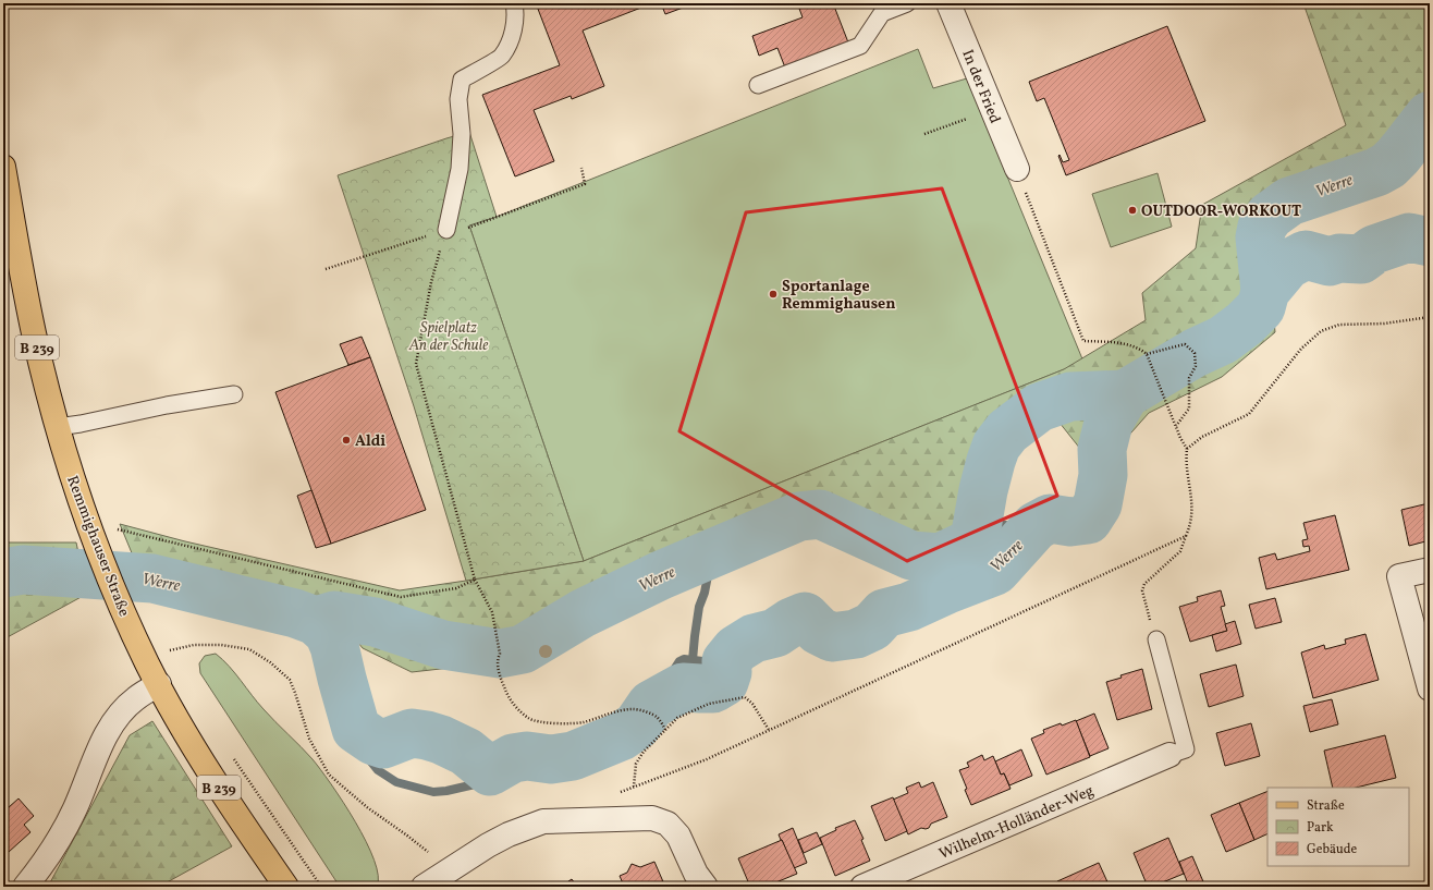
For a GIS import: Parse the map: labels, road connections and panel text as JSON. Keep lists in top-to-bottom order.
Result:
{
  "streets": {
    "main road": ["B 239", "Remmighauser Straße"],
    "street": ["In der Fried", "Wilhelm-Holländer-Weg"]
  },
  "water": ["Werre"],
  "parks": ["Spielplatz An der Schule"],
  "places": ["OUTDOOR-WORKOUT", "Sportanlage Remmighausen", "Aldi"],
  "legend": ["Straße", "Park", "Gebäude"]
}
